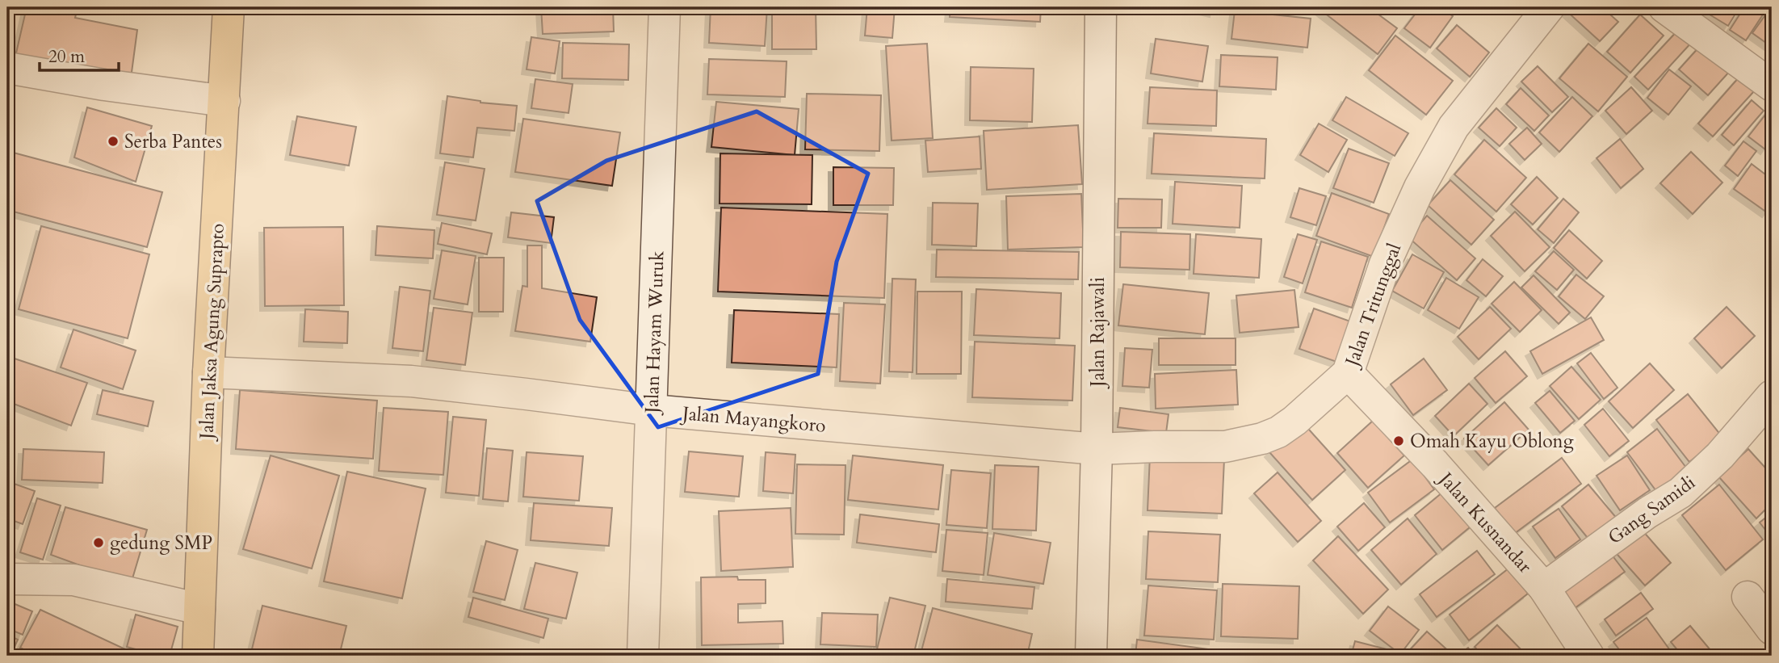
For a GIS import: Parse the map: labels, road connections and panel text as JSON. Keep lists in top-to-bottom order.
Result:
{
  "streets": {
    "main road": ["Jalan Jaksa Agung Suprapto"],
    "street": [
      "Jalan Tritunggal",
      "Jalan Hayam Wuruk",
      "Jalan Rajawali",
      "Jalan Mayangkoro",
      "Gang Samidi",
      "Jalan Kusnandar"
    ]
  },
  "crossings": [
    ["Jalan Tritunggal", "Jalan Rajawali"],
    ["Jalan Tritunggal", "Jalan Mayangkoro"],
    ["Jalan Tritunggal", "Jalan Kusnandar"],
    ["Jalan Jaksa Agung Suprapto", "Jalan Mayangkoro"],
    ["Jalan Hayam Wuruk", "Jalan Mayangkoro"],
    ["Jalan Rajawali", "Jalan Mayangkoro"],
    ["Gang Samidi", "Jalan Kusnandar"]
  ],
  "places": ["Serba Pantes", "Omah Kayu Oblong", "gedung SMP"],
  "scale_bar": "20 m"
}
